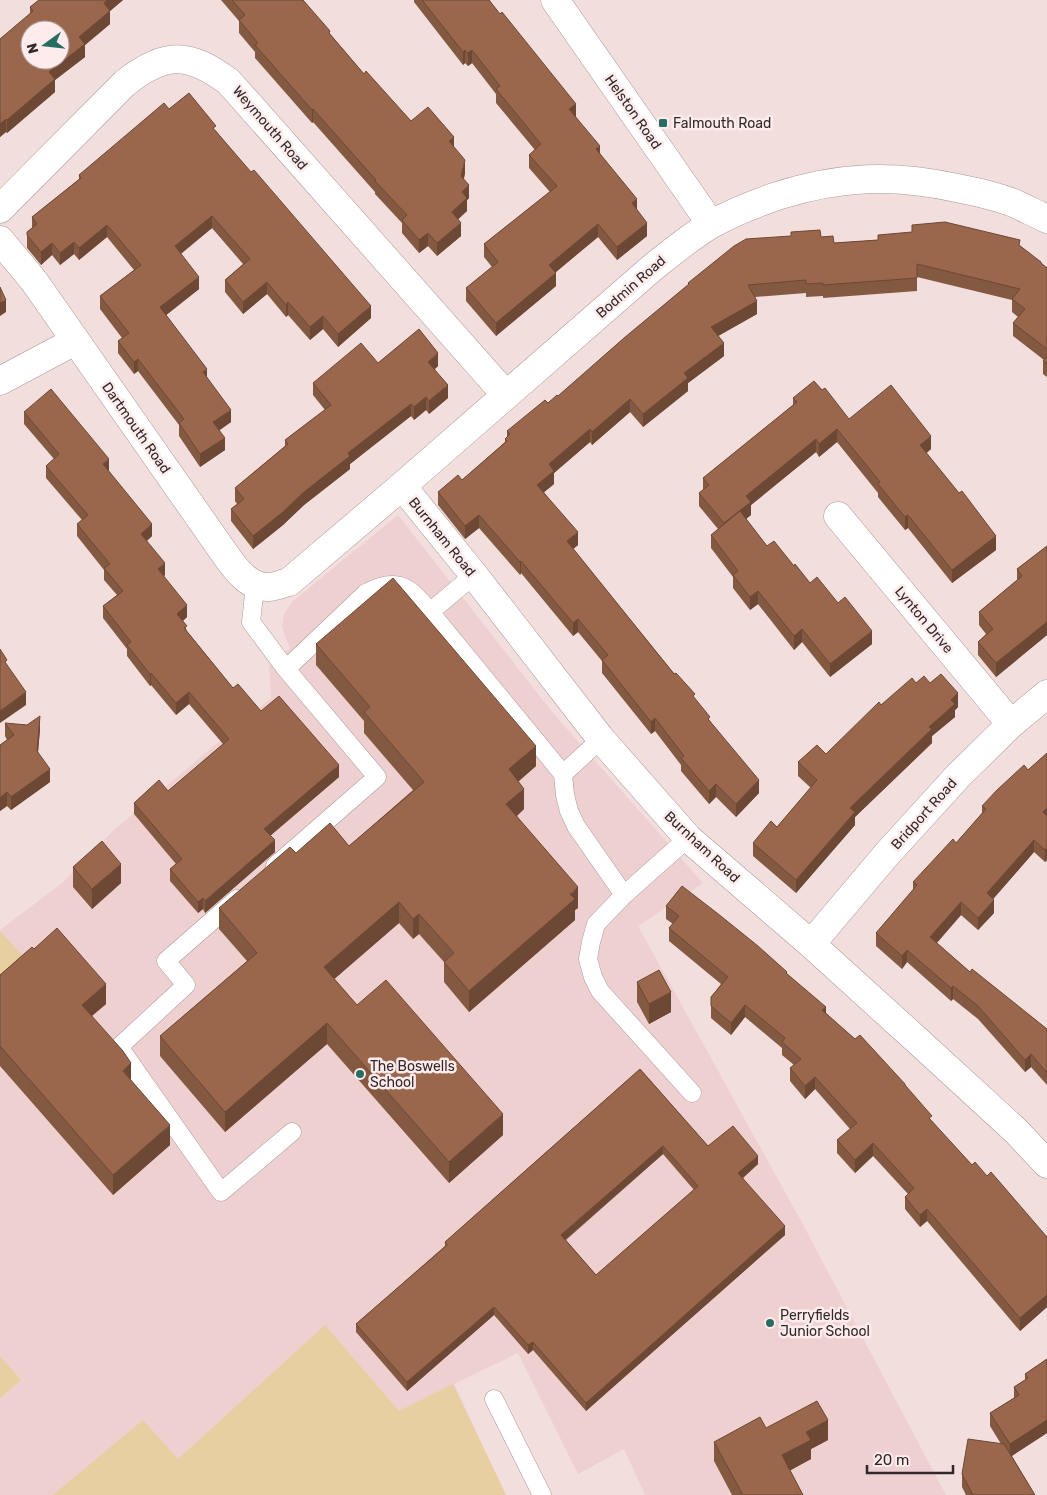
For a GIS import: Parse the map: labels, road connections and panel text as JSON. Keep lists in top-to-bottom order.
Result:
{
  "streets": {
    "street": [
      "Helston Road",
      "Weymouth Road",
      "Bodmin Road",
      "Dartmouth Road",
      "Burnham Road",
      "Lynton Drive",
      "Bridport Road"
    ]
  },
  "crossings": [
    ["Helston Road", "Bodmin Road"],
    ["Weymouth Road", "Bodmin Road"],
    ["Bodmin Road", "Dartmouth Road"],
    ["Bodmin Road", "Burnham Road"],
    ["Burnham Road", "Bridport Road"],
    ["Lynton Drive", "Bridport Road"]
  ],
  "places": {
    "transit": ["Falmouth Road"],
    "other": ["The Boswells School", "Perryfields Junior School"]
  },
  "scale_bar": "20 m",
  "north": "left"
}
